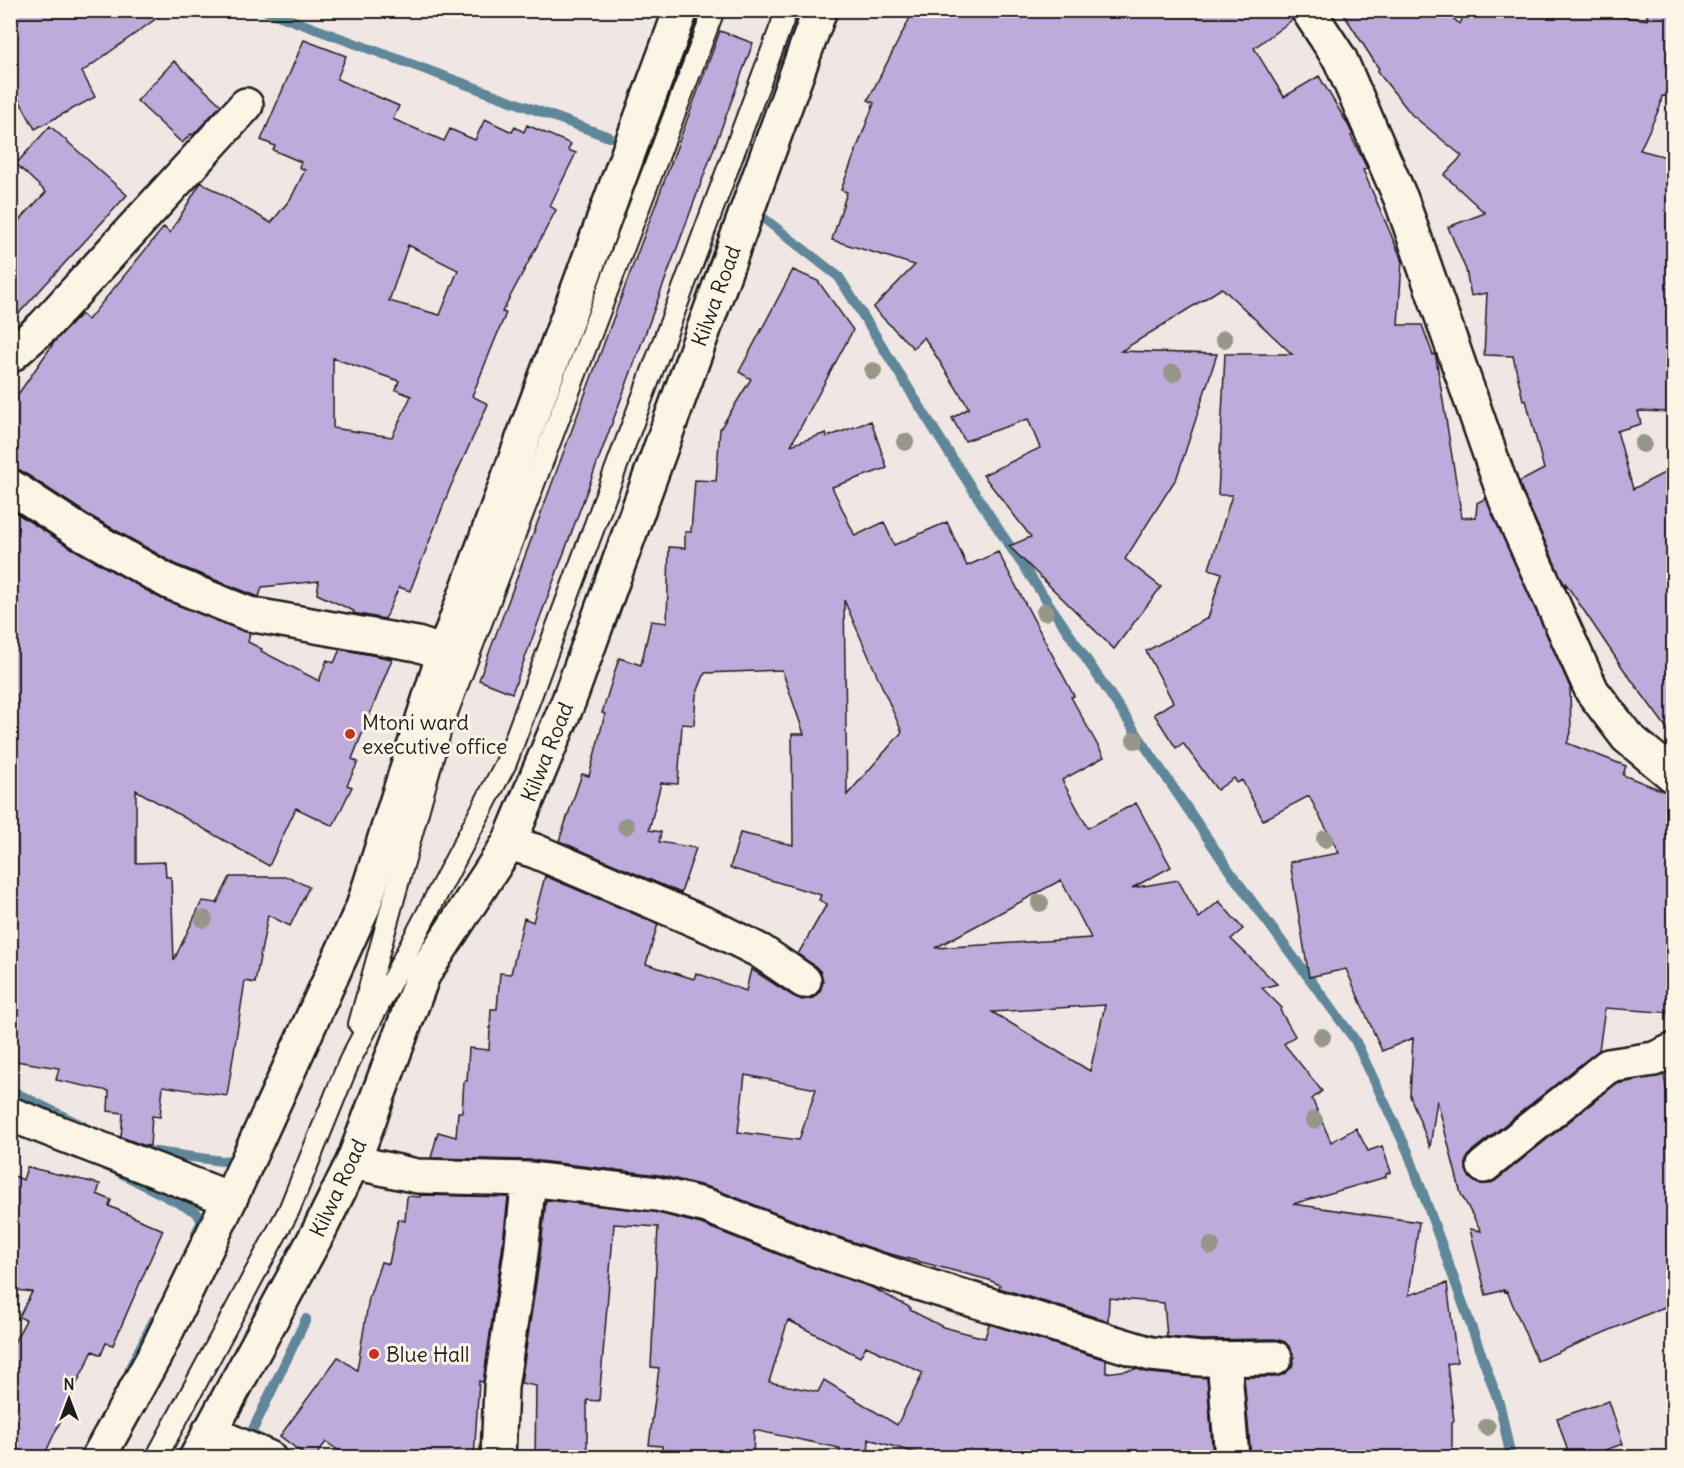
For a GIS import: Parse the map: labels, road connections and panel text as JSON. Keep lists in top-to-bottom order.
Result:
{
  "streets": {
    "main road": ["Kilwa Road"]
  },
  "places": ["Mtoni ward executive office", "Blue Hall"],
  "north": "top"
}
